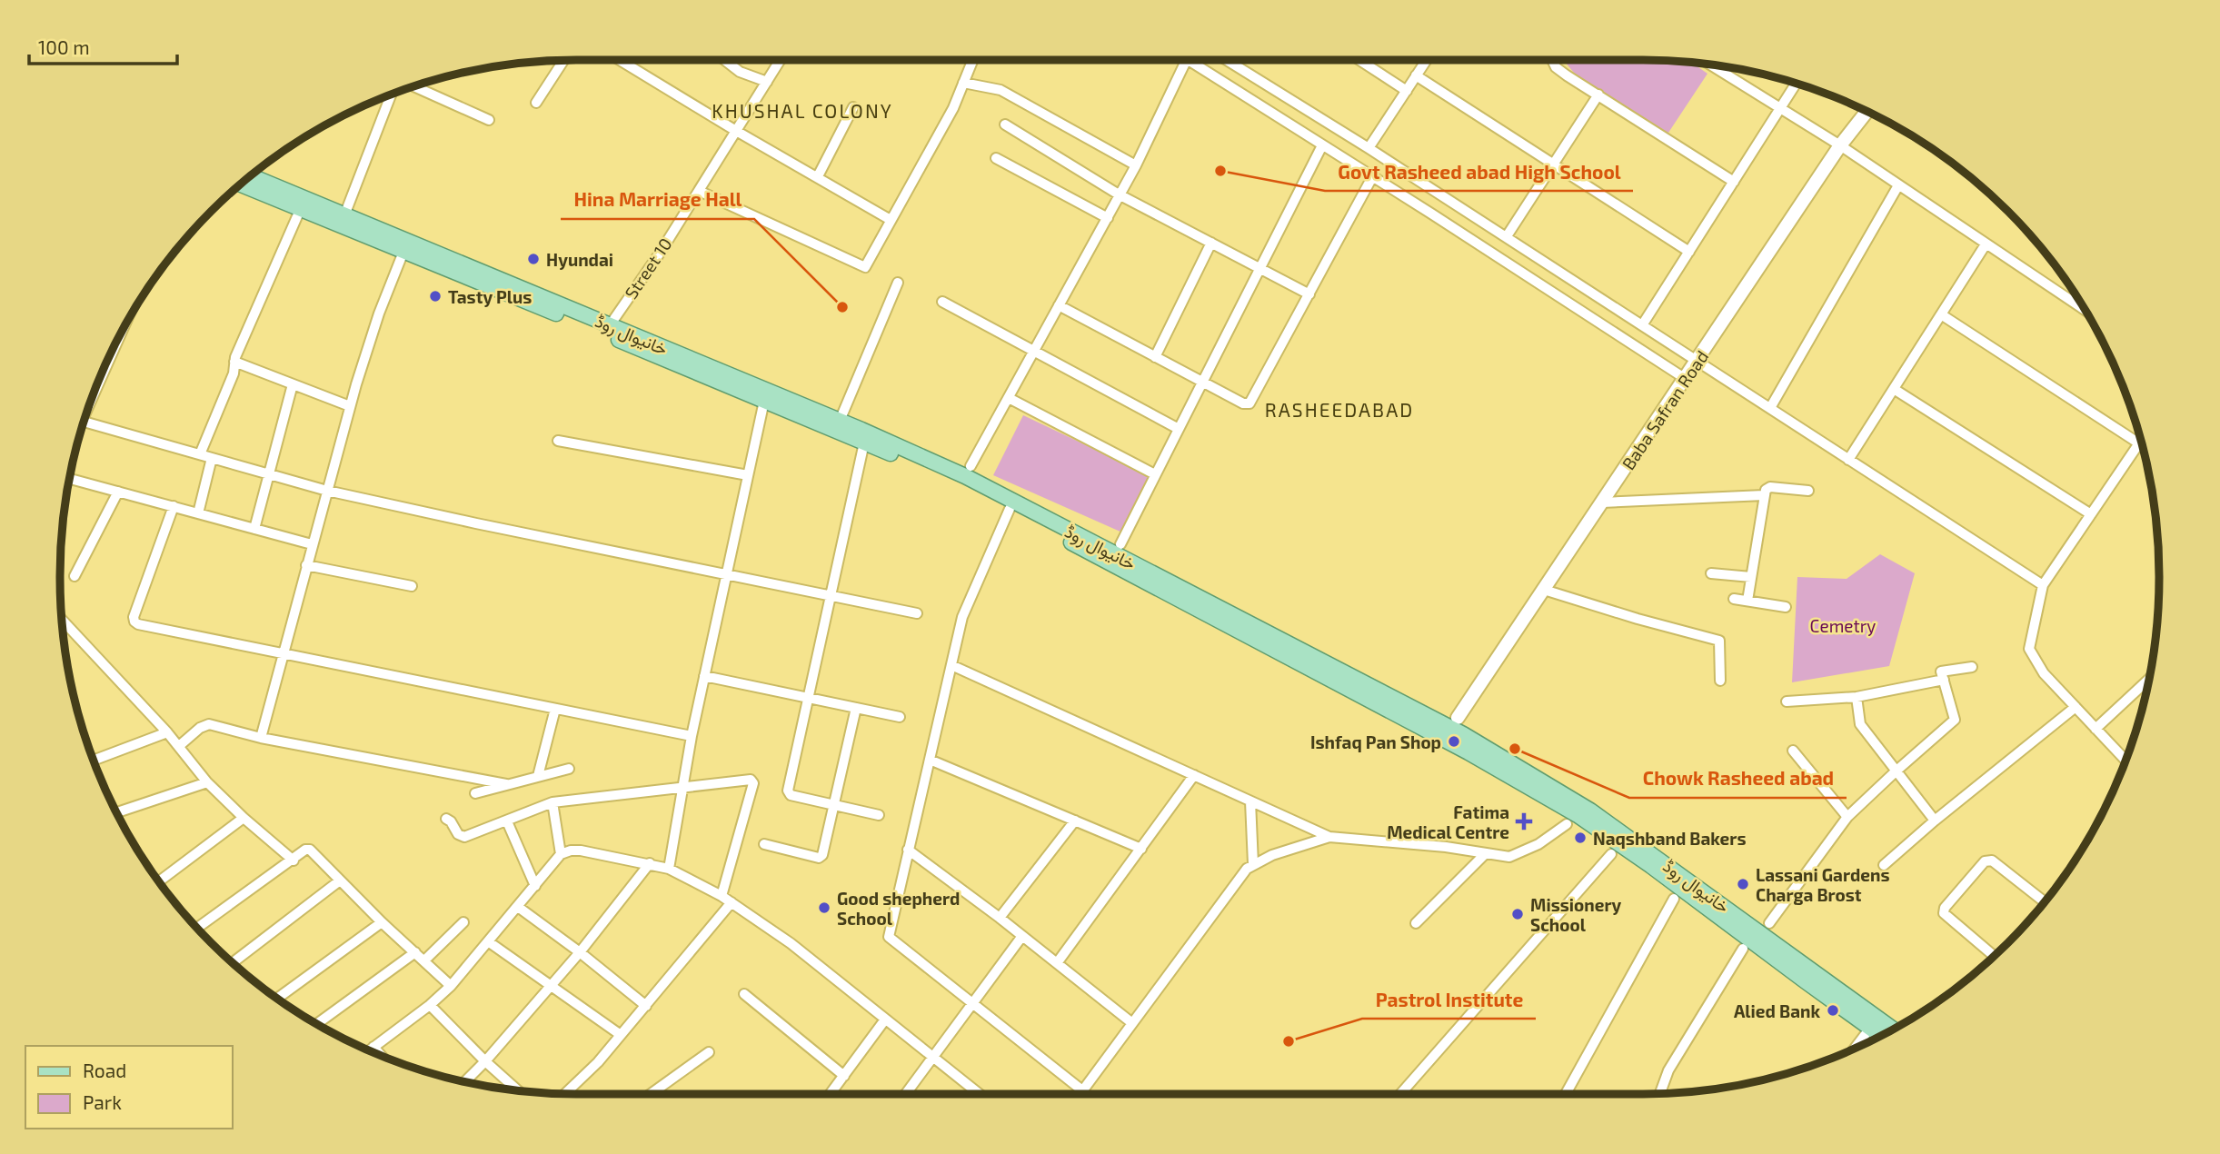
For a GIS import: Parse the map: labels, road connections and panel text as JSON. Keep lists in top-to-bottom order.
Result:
{
  "streets": {
    "main road": ["خانیوال روڈ", "Baba Safran Road"],
    "street": ["Street 10"]
  },
  "crossings": [
    ["Street 10", "خانیوال روڈ"]
  ],
  "districts": ["KHUSHAL COLONY", "RASHEEDABAD"],
  "parks": ["Cemetry"],
  "places": {
    "other": [
      "Govt Rasheed abad High School",
      "Hyundai",
      "Tasty Plus",
      "Hina Marriage Hall",
      "Ishfaq Pan Shop",
      "Chowk Rasheed abad",
      "Naqshband Bakers",
      "Lassani Gardens Charga Brost",
      "Good shepherd School",
      "Missionery School",
      "Alied Bank",
      "Pastrol Institute"
    ],
    "health": ["Fatima Medical Centre"]
  },
  "legend": ["Road", "Park"],
  "scale_bar": "100 m"
}
